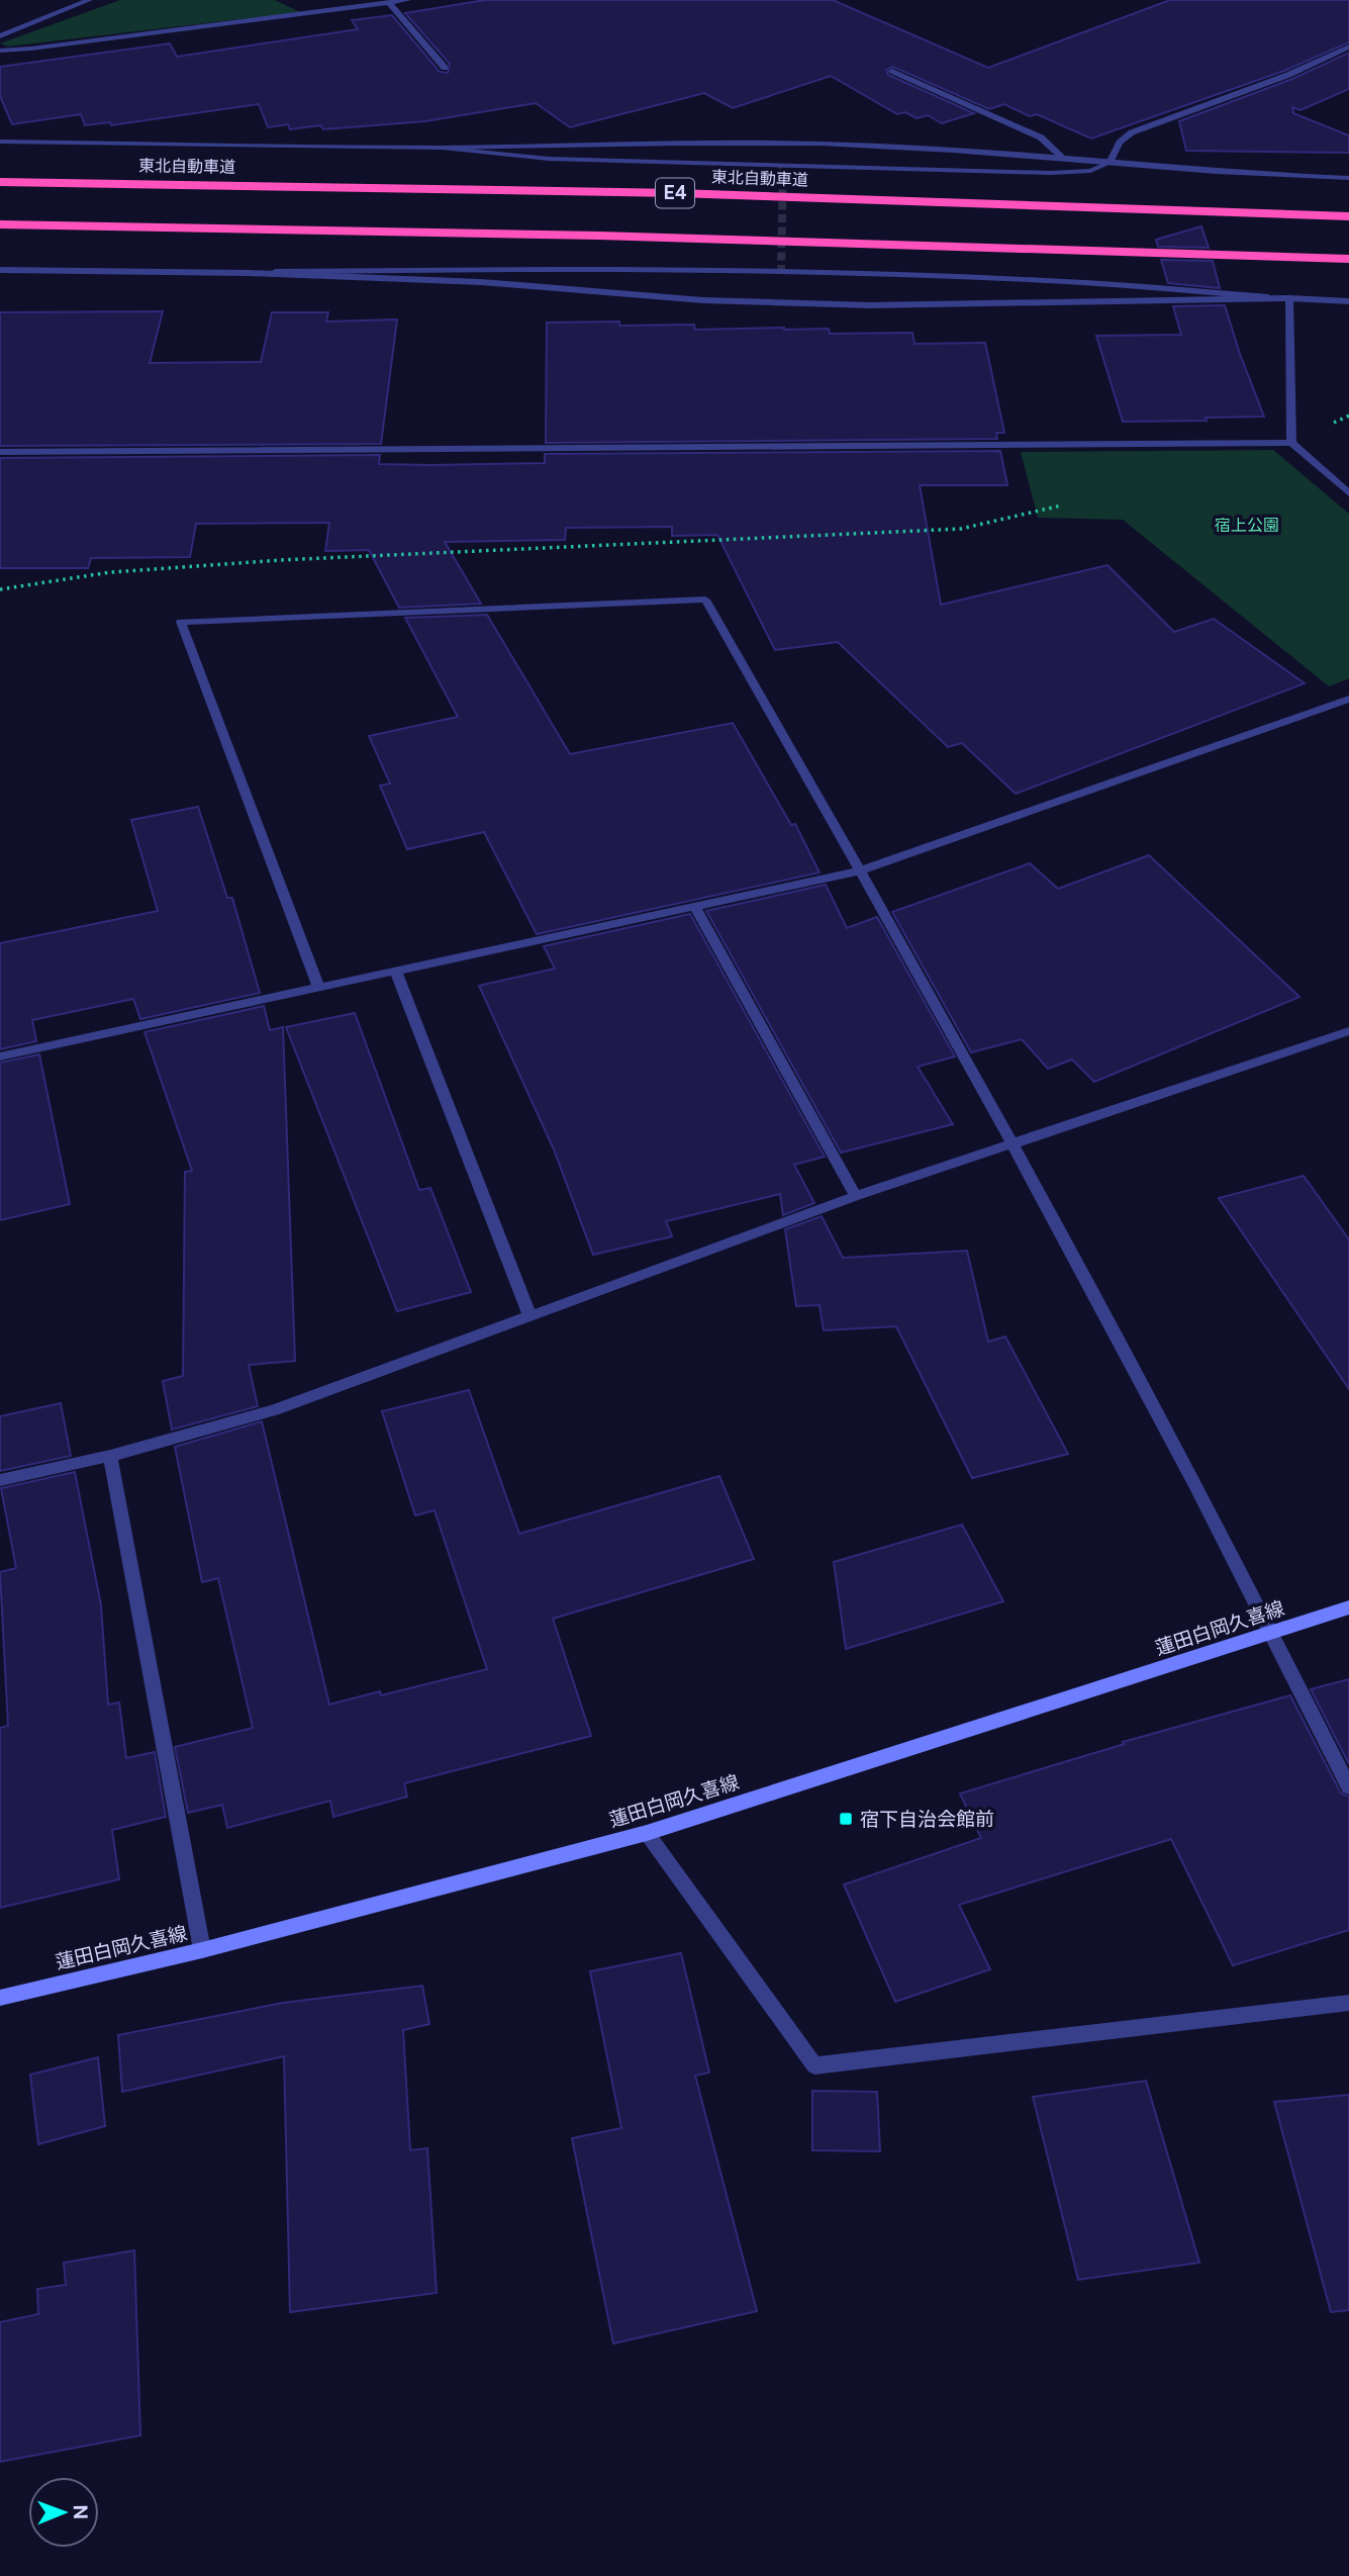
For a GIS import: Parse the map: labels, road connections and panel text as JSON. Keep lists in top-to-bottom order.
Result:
{
  "streets": {
    "highway": ["東北自動車道", "E4"],
    "main road": ["蓮田白岡久喜線"]
  },
  "parks": ["宿上公園"],
  "places": {
    "transit": ["宿下自治会館前"]
  },
  "north": "right"
}
